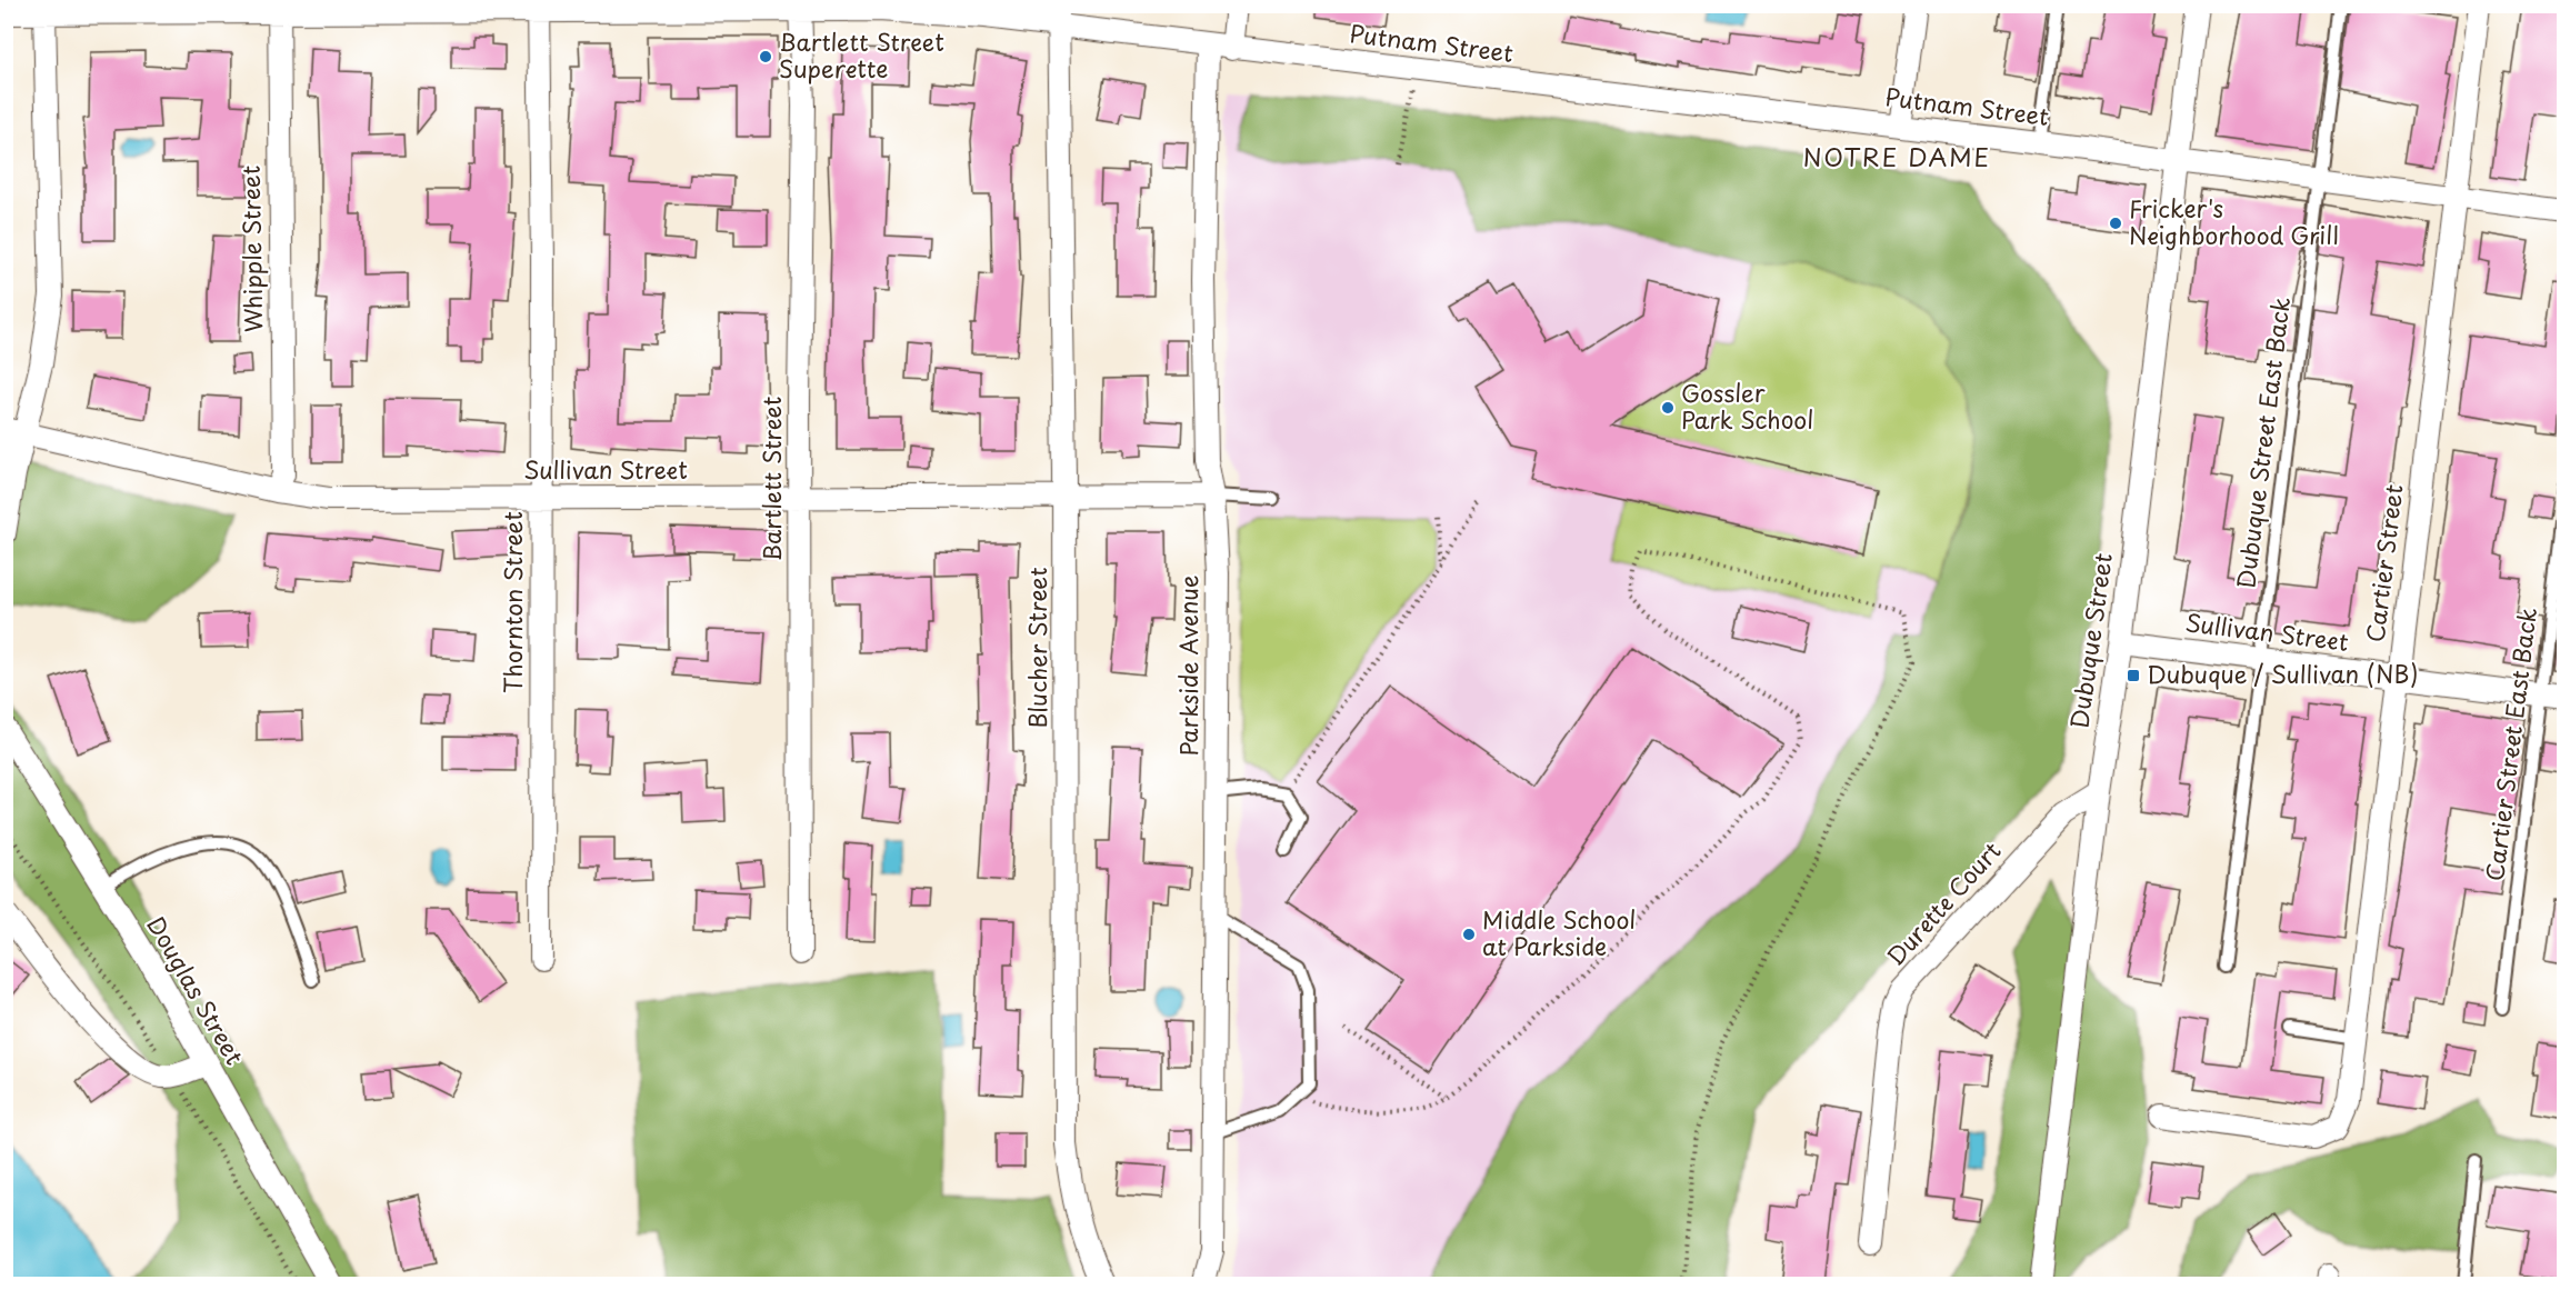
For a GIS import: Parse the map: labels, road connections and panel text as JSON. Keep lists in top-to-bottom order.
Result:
{
  "streets": {
    "street": [
      "Putnam Street",
      "Whipple Street",
      "Sullivan Street",
      "Bartlett Street",
      "Cartier Street",
      "Thornton Street",
      "Dubuque Street",
      "Blucher Street",
      "Parkside Avenue",
      "Durette Court",
      "Douglas Street"
    ],
    "lane": ["Dubuque Street East Back", "Cartier Street East Back"]
  },
  "crossings": [
    ["Putnam Street", "Whipple Street"],
    ["Putnam Street", "Dubuque Street East Back"],
    ["Putnam Street", "Bartlett Street"],
    ["Putnam Street", "Cartier Street"],
    ["Putnam Street", "Thornton Street"],
    ["Putnam Street", "Dubuque Street"],
    ["Putnam Street", "Blucher Street"],
    ["Putnam Street", "Parkside Avenue"],
    ["Whipple Street", "Sullivan Street"],
    ["Dubuque Street East Back", "Sullivan Street"],
    ["Sullivan Street", "Bartlett Street"],
    ["Sullivan Street", "Cartier Street"],
    ["Sullivan Street", "Thornton Street"],
    ["Sullivan Street", "Dubuque Street"],
    ["Sullivan Street", "Blucher Street"],
    ["Sullivan Street", "Parkside Avenue"],
    ["Sullivan Street", "Cartier Street East Back"],
    ["Dubuque Street", "Durette Court"]
  ],
  "districts": ["NOTRE DAME"],
  "places": {
    "other": [
      "Bartlett Street Superette",
      "Fricker's Neighborhood Grill",
      "Gossler Park School",
      "Middle School at Parkside"
    ],
    "transit": ["Dubuque / Sullivan (NB)"]
  }
}
